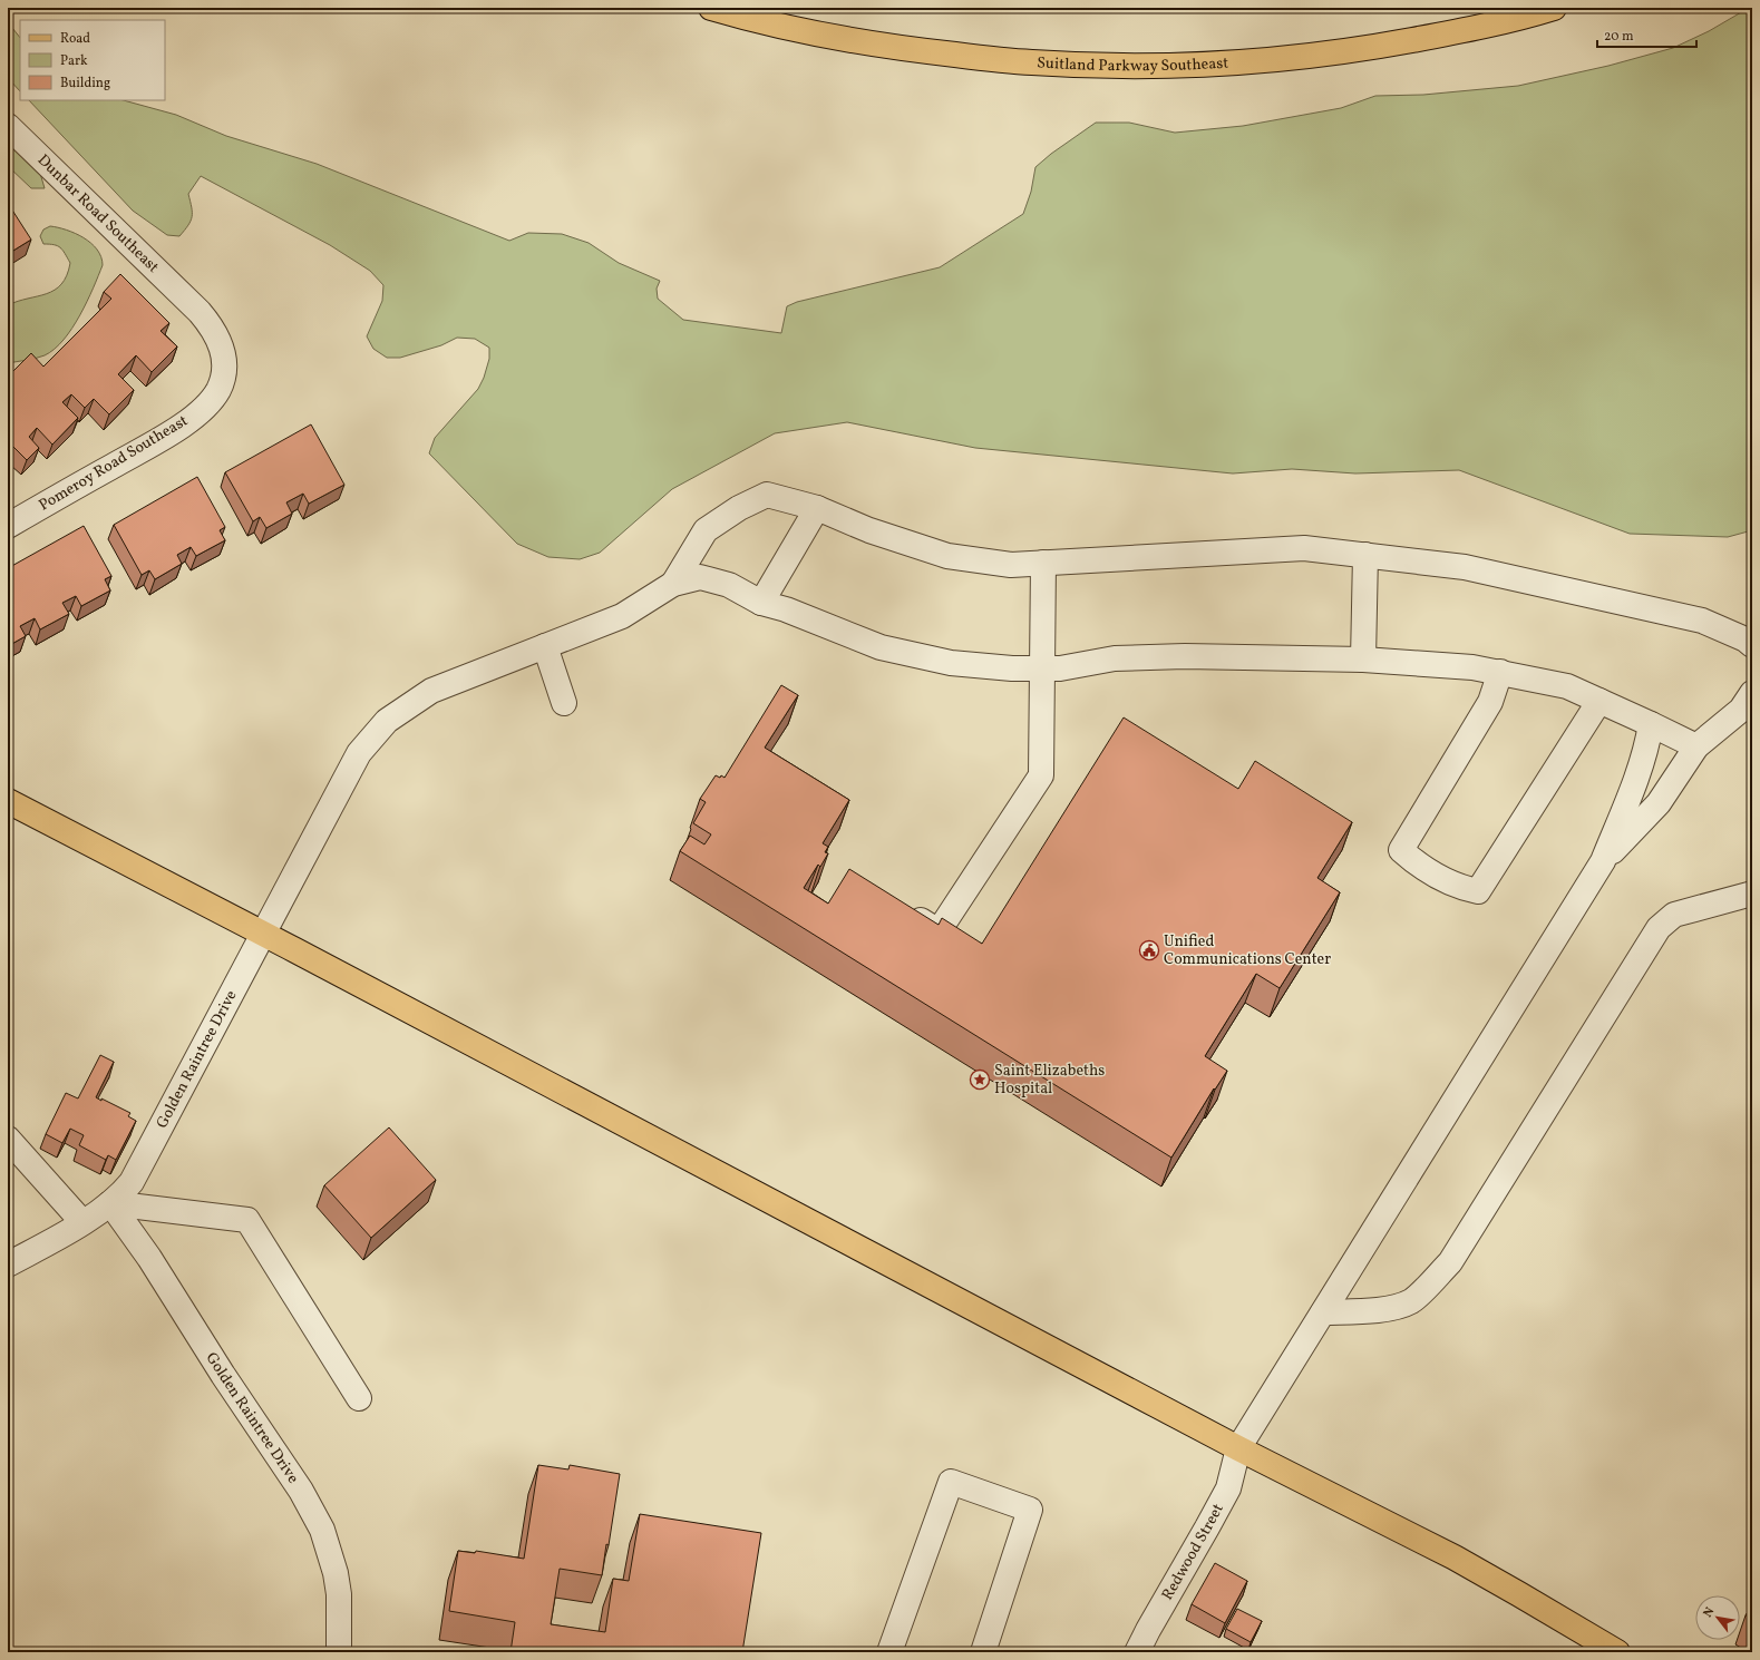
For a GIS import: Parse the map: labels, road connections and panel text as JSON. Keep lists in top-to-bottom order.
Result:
{
  "streets": {
    "main road": ["Suitland Parkway Southeast"],
    "street": [
      "Dunbar Road Southeast",
      "Pomeroy Road Southeast",
      "Golden Raintree Drive",
      "Redwood Street"
    ]
  },
  "crossings": [
    ["Dunbar Road Southeast", "Pomeroy Road Southeast"]
  ],
  "places": {
    "public building": ["Unified Communications Center"],
    "place": ["Saint Elizabeths Hospital"]
  },
  "legend": ["Road", "Park", "Building"],
  "scale_bar": "20 m",
  "north": "top left"
}
